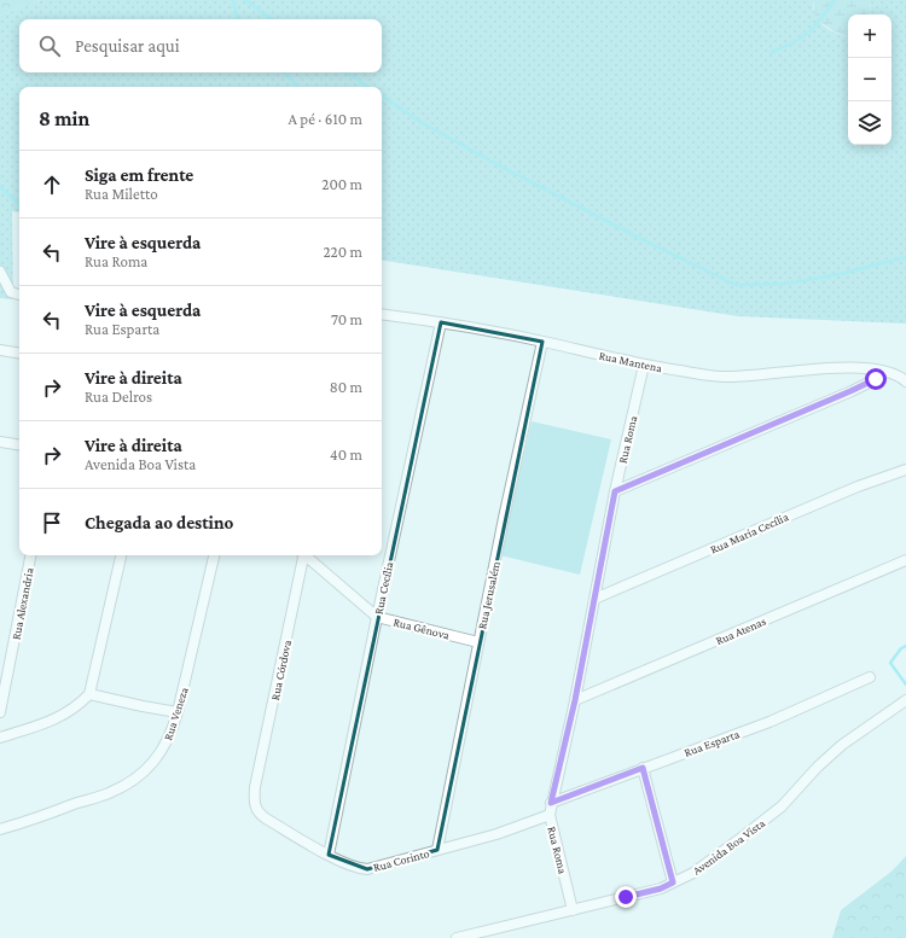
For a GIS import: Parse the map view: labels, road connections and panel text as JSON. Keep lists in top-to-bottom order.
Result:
{
  "streets": {
    "street": [
      "Rua Mantena",
      "Rua Roma",
      "Rua Maria Cecília",
      "Rua Cecília",
      "Rua Jerusalém",
      "Rua Alexandria",
      "Rua Gênova",
      "Rua Atenas",
      "Rua Córdova",
      "Rua Veneza",
      "Rua Esparta",
      "Avenida Boa Vista",
      "Rua Corinto"
    ]
  },
  "crossings": [
    ["Rua Mantena", "Rua Roma"],
    ["Rua Mantena", "Rua Cecília"],
    ["Rua Mantena", "Rua Jerusalém"],
    ["Rua Roma", "Rua Maria Cecília"],
    ["Rua Roma", "Rua Atenas"],
    ["Rua Roma", "Rua Esparta"],
    ["Rua Roma", "Avenida Boa Vista"],
    ["Rua Roma", "Rua Corinto"],
    ["Rua Cecília", "Rua Gênova"],
    ["Rua Cecília", "Rua Corinto"],
    ["Rua Jerusalém", "Rua Gênova"],
    ["Rua Jerusalém", "Rua Corinto"],
    ["Rua Córdova", "Rua Corinto"]
  ],
  "page": {
    "map_buttons": ["+", "−"],
    "search": "Pesquisar aqui",
    "heading": ["8 min", "A pé · 610 m"],
    "list": [
      ["Siga em frente", "Rua Miletto", "200 m"],
      ["Vire à esquerda", "Rua Roma", "220 m"],
      ["Vire à esquerda", "Rua Esparta", "70 m"],
      ["Vire à direita", "Rua Delros", "80 m"],
      ["Vire à direita", "Avenida Boa Vista", "40 m"],
      "Chegada ao destino"
    ]
  }
}
